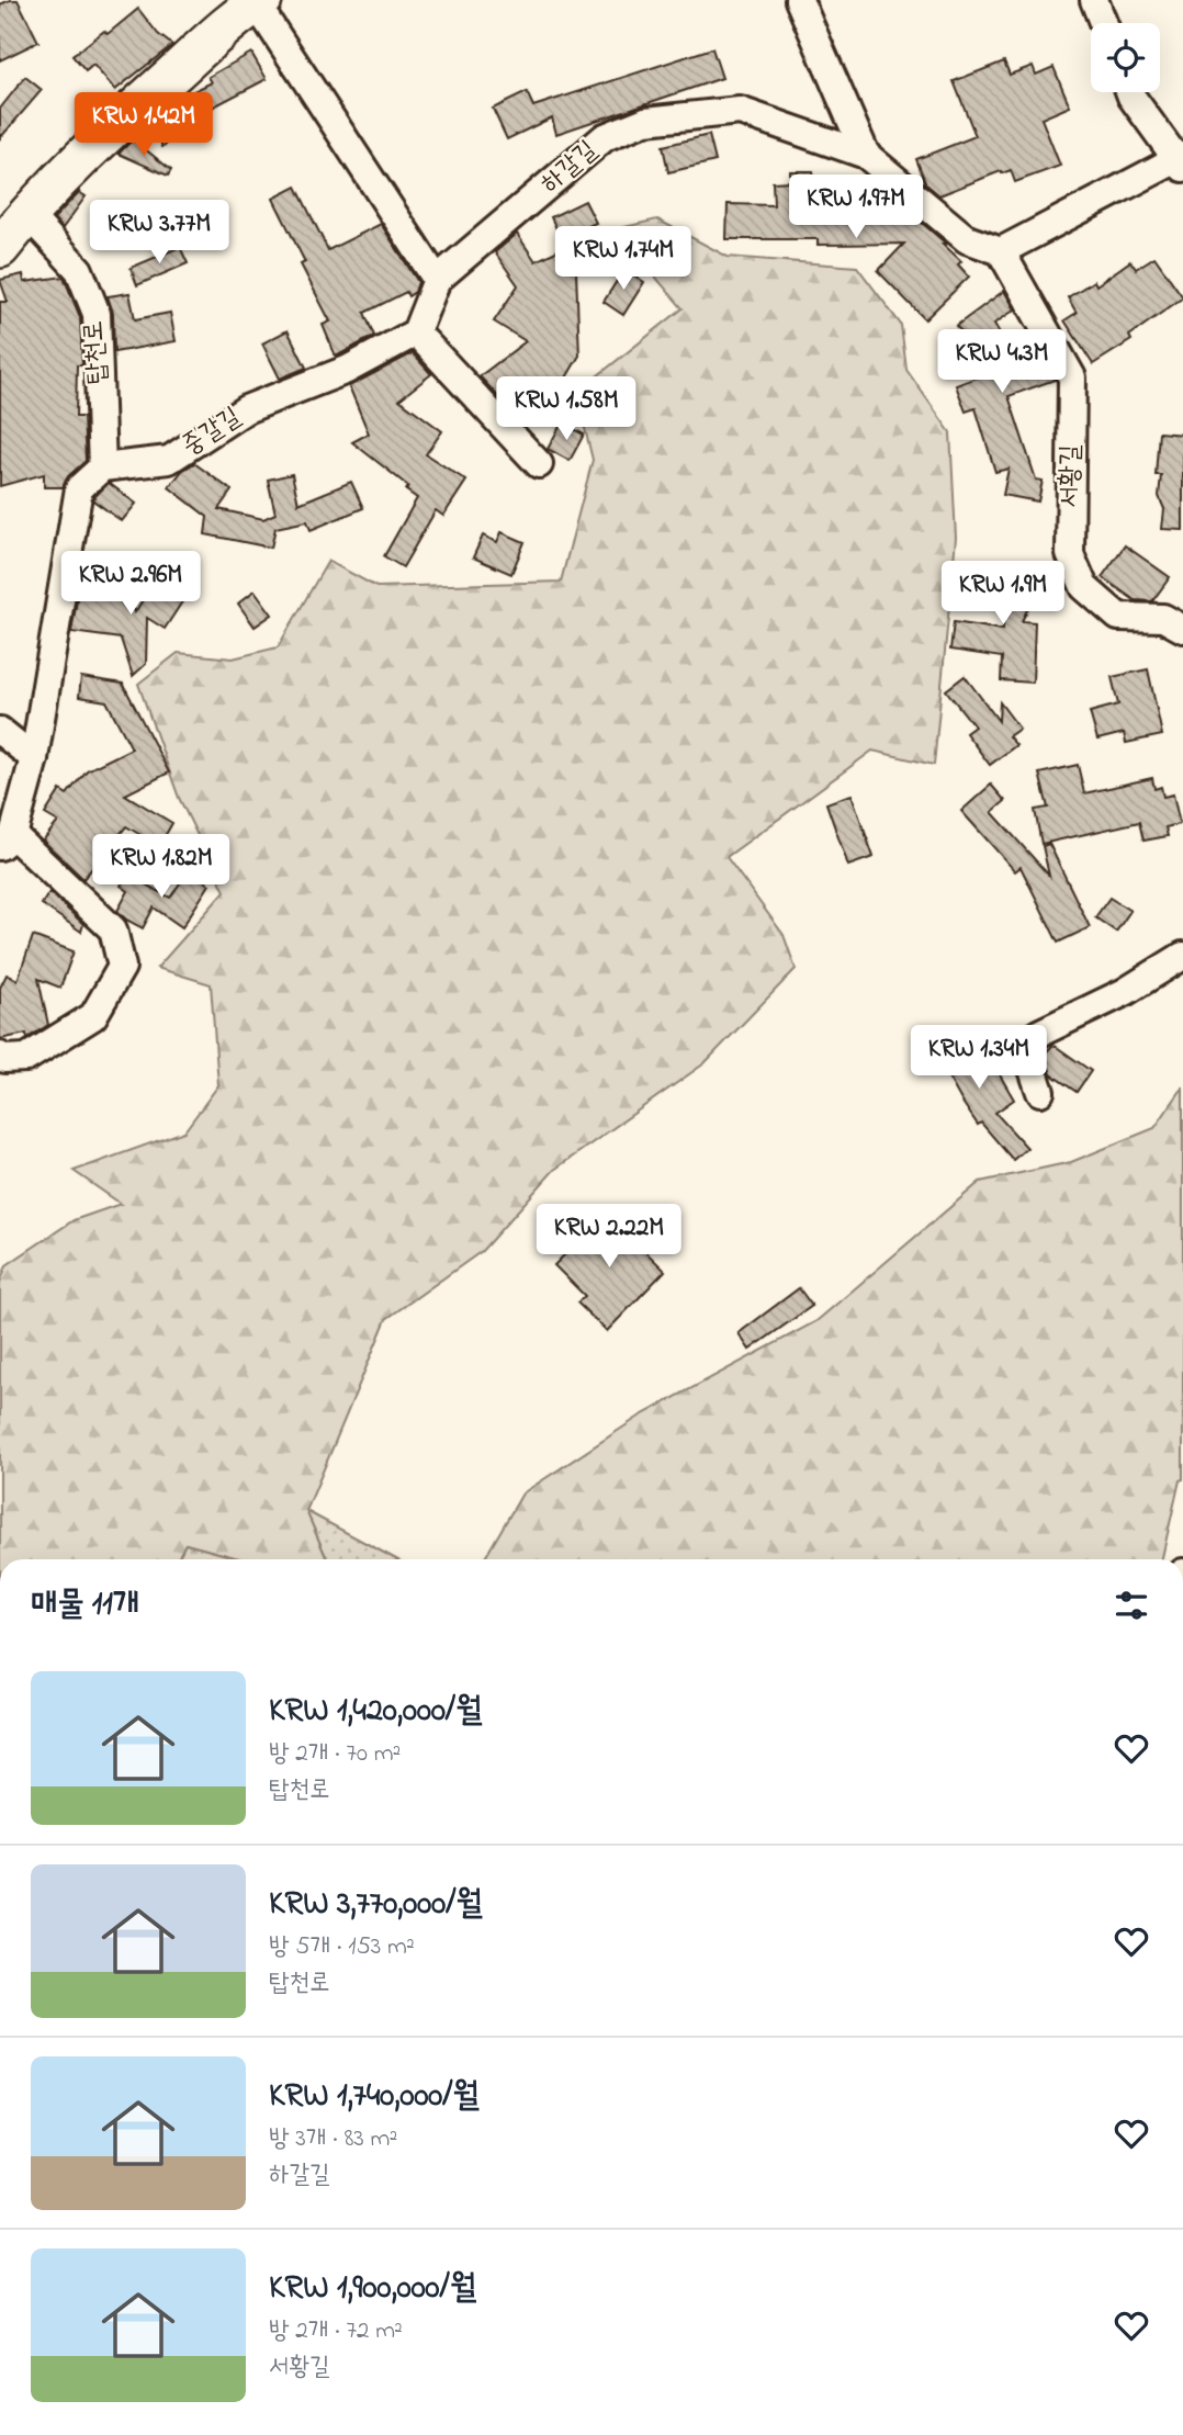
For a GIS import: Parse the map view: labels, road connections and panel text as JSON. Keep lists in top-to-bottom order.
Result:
{
  "streets": {
    "street": [
      "하갈길",
      "탑천로",
      "중갈길",
      "서황길"
    ]
  },
  "crossings": [
    ["탑천로", "중갈길"]
  ],
  "page": {
    "price": [
      "KRW 1.42M",
      "KRW 1.97M",
      "KRW 3.77M",
      "KRW 1.74M",
      "KRW 4.3M",
      "KRW 1.58M",
      "KRW 2.96M",
      "KRW 1.9M",
      "KRW 1.82M",
      "KRW 1.34M",
      "KRW 2.22M"
    ],
    "heading": "매물 11개",
    "list": [
      {
        "name": "KRW 1,420,000/월",
        "note": "방 2개 · 70 m² · 탑천로"
      },
      {
        "name": "KRW 3,770,000/월",
        "note": "방 5개 · 153 m² · 탑천로"
      },
      {
        "name": "KRW 1,740,000/월",
        "note": "방 3개 · 83 m² · 하갈길"
      },
      {
        "name": "KRW 1,900,000/월",
        "note": "방 2개 · 72 m² · 서황길"
      }
    ]
  }
}
